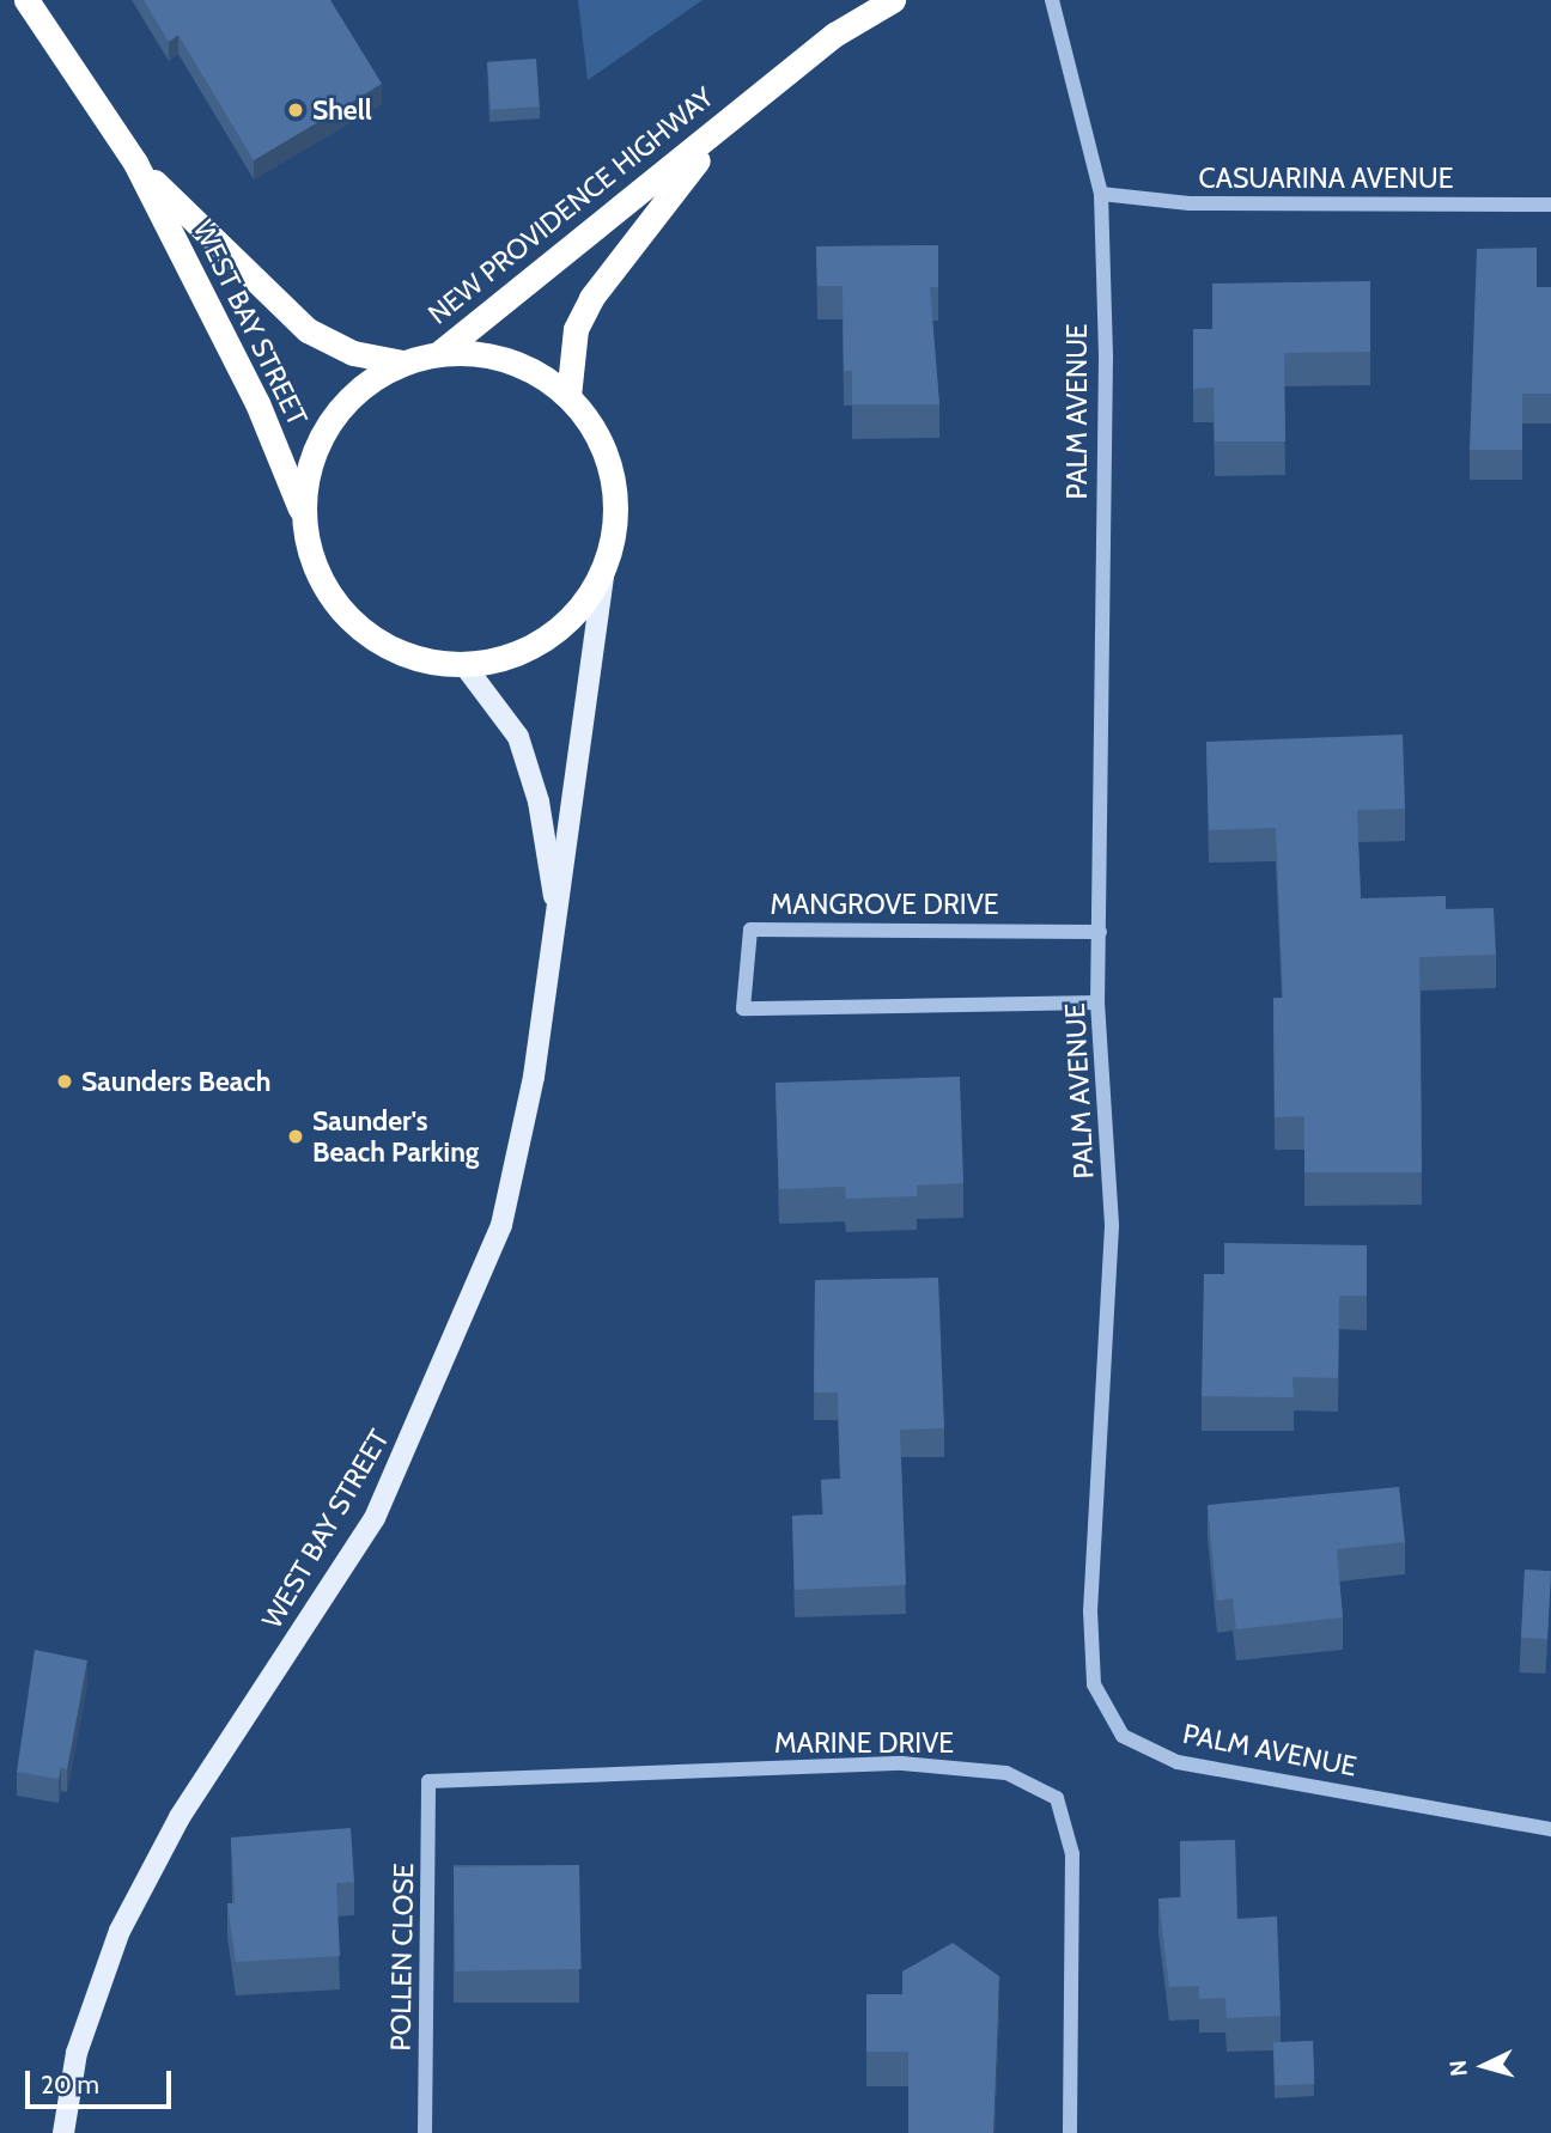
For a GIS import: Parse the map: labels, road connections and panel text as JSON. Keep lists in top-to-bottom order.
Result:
{
  "streets": {
    "highway": ["NEW PROVIDENCE HIGHWAY", "WEST BAY STREET"],
    "street": [
      "CASUARINA AVENUE",
      "PALM AVENUE",
      "MANGROVE DRIVE",
      "MARINE DRIVE",
      "POLLEN CLOSE"
    ]
  },
  "crossings": [
    ["CASUARINA AVENUE", "PALM AVENUE"],
    ["NEW PROVIDENCE HIGHWAY", "WEST BAY STREET"],
    ["PALM AVENUE", "MANGROVE DRIVE"],
    ["MARINE DRIVE", "POLLEN CLOSE"]
  ],
  "places": ["Shell", "Saunders Beach", "Saunder's Beach Parking"],
  "scale_bar": "20 m",
  "north": "left"
}
